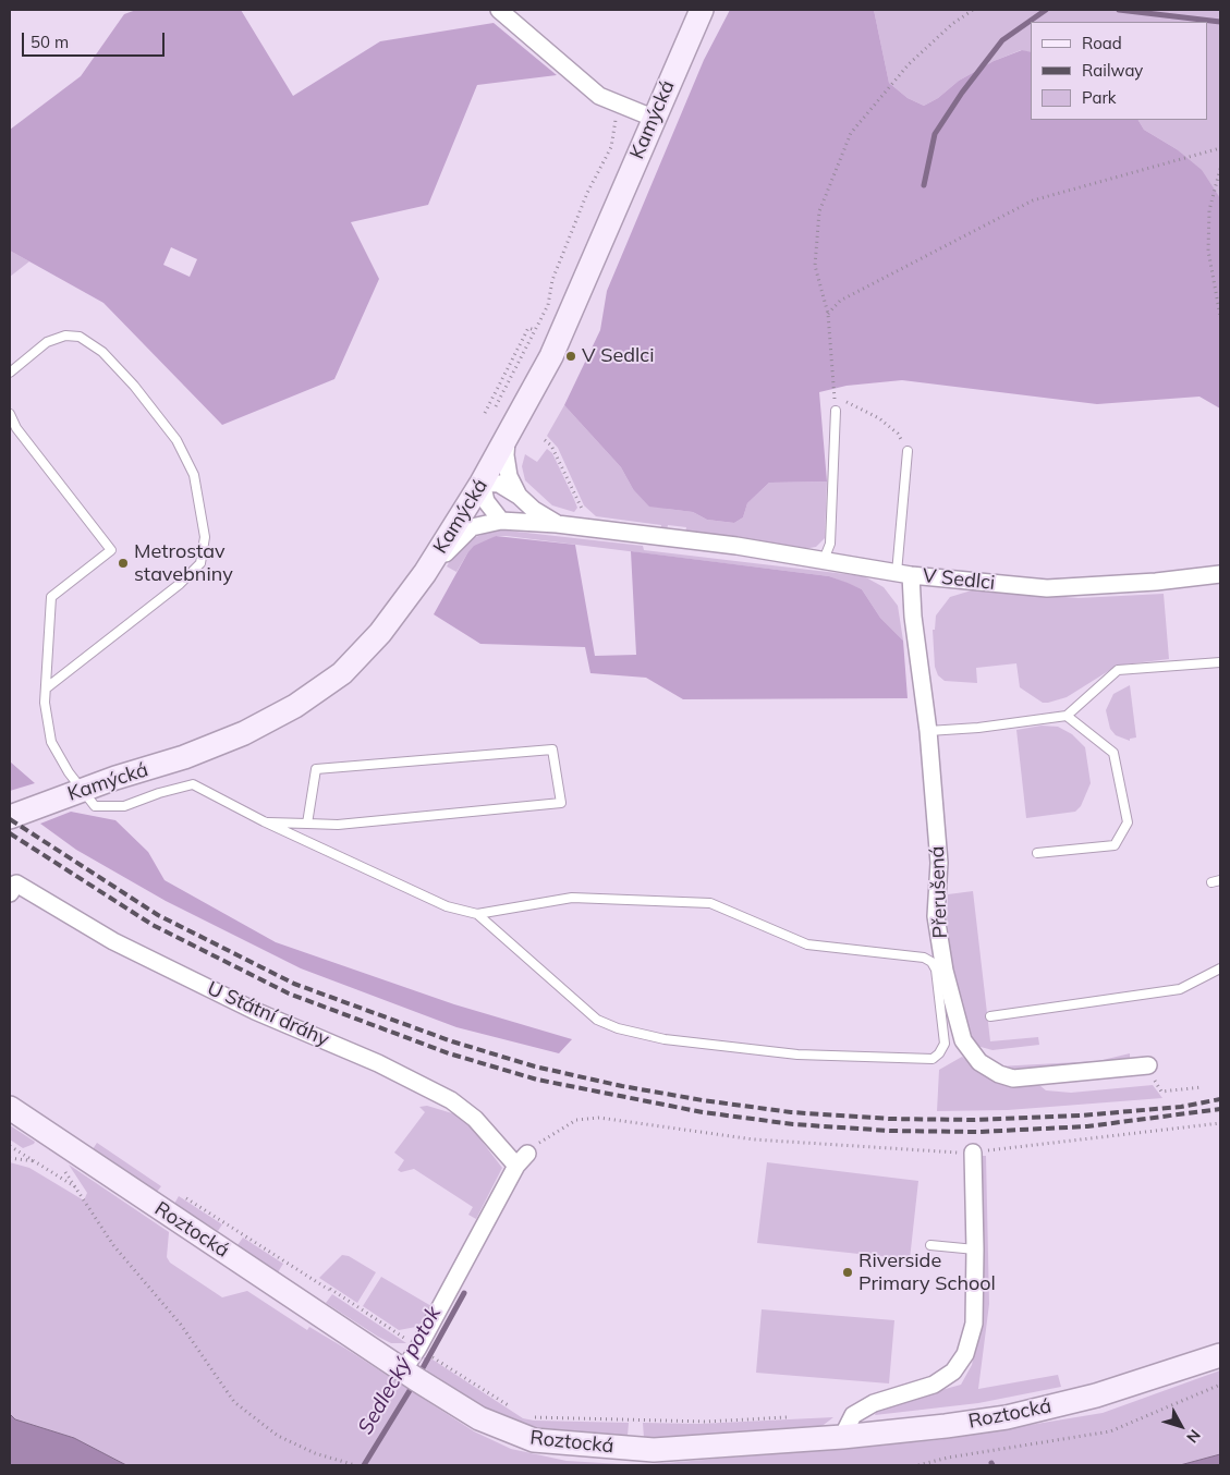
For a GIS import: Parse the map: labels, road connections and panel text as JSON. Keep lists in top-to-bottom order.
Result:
{
  "streets": {
    "main road": ["Kamýcká", "Roztocká"],
    "street": ["V Sedlci", "Přerušená", "U Státní dráhy"]
  },
  "crossings": [
    ["Kamýcká", "V Sedlci"],
    ["V Sedlci", "Přerušená"]
  ],
  "water": ["Sedlecký potok"],
  "places": ["V Sedlci", "Metrostav stavebniny", "Riverside Primary School"],
  "legend": ["Road", "Railway", "Park"],
  "scale_bar": "50 m",
  "north": "bottom right"
}
